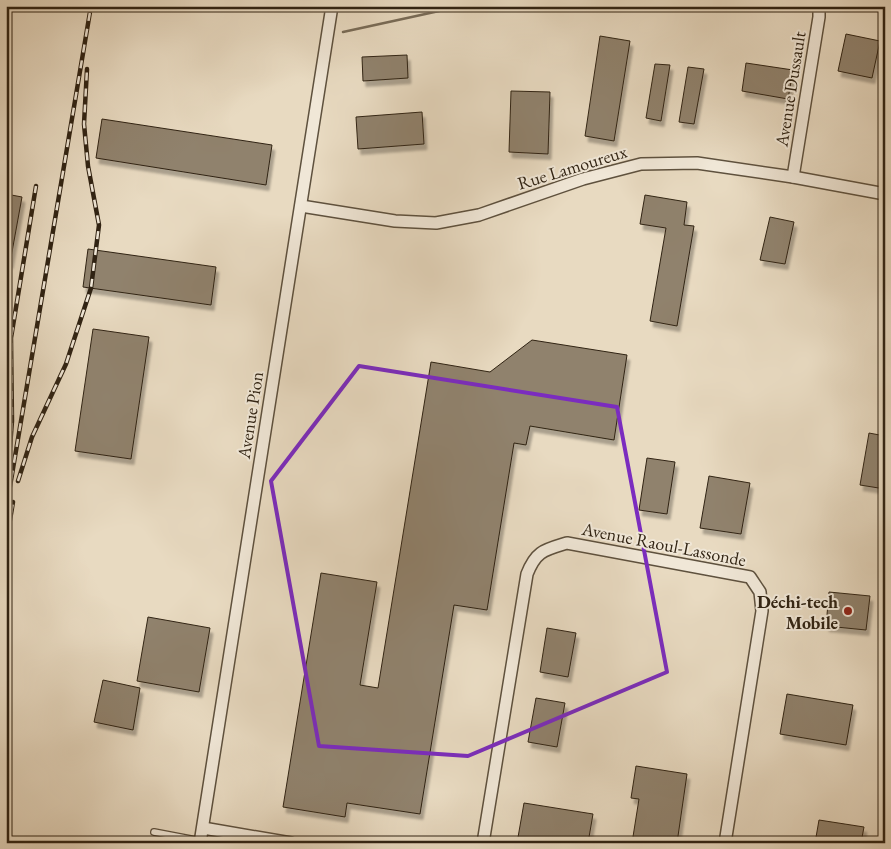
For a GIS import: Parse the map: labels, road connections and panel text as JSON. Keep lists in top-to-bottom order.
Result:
{
  "streets": {
    "street": [
      "Avenue Dussault",
      "Rue Lamoureux",
      "Avenue Pion",
      "Avenue Raoul-Lassonde"
    ]
  },
  "crossings": [
    ["Avenue Dussault", "Rue Lamoureux"],
    ["Rue Lamoureux", "Avenue Pion"]
  ],
  "places": ["Déchi-tech Mobile"]
}
